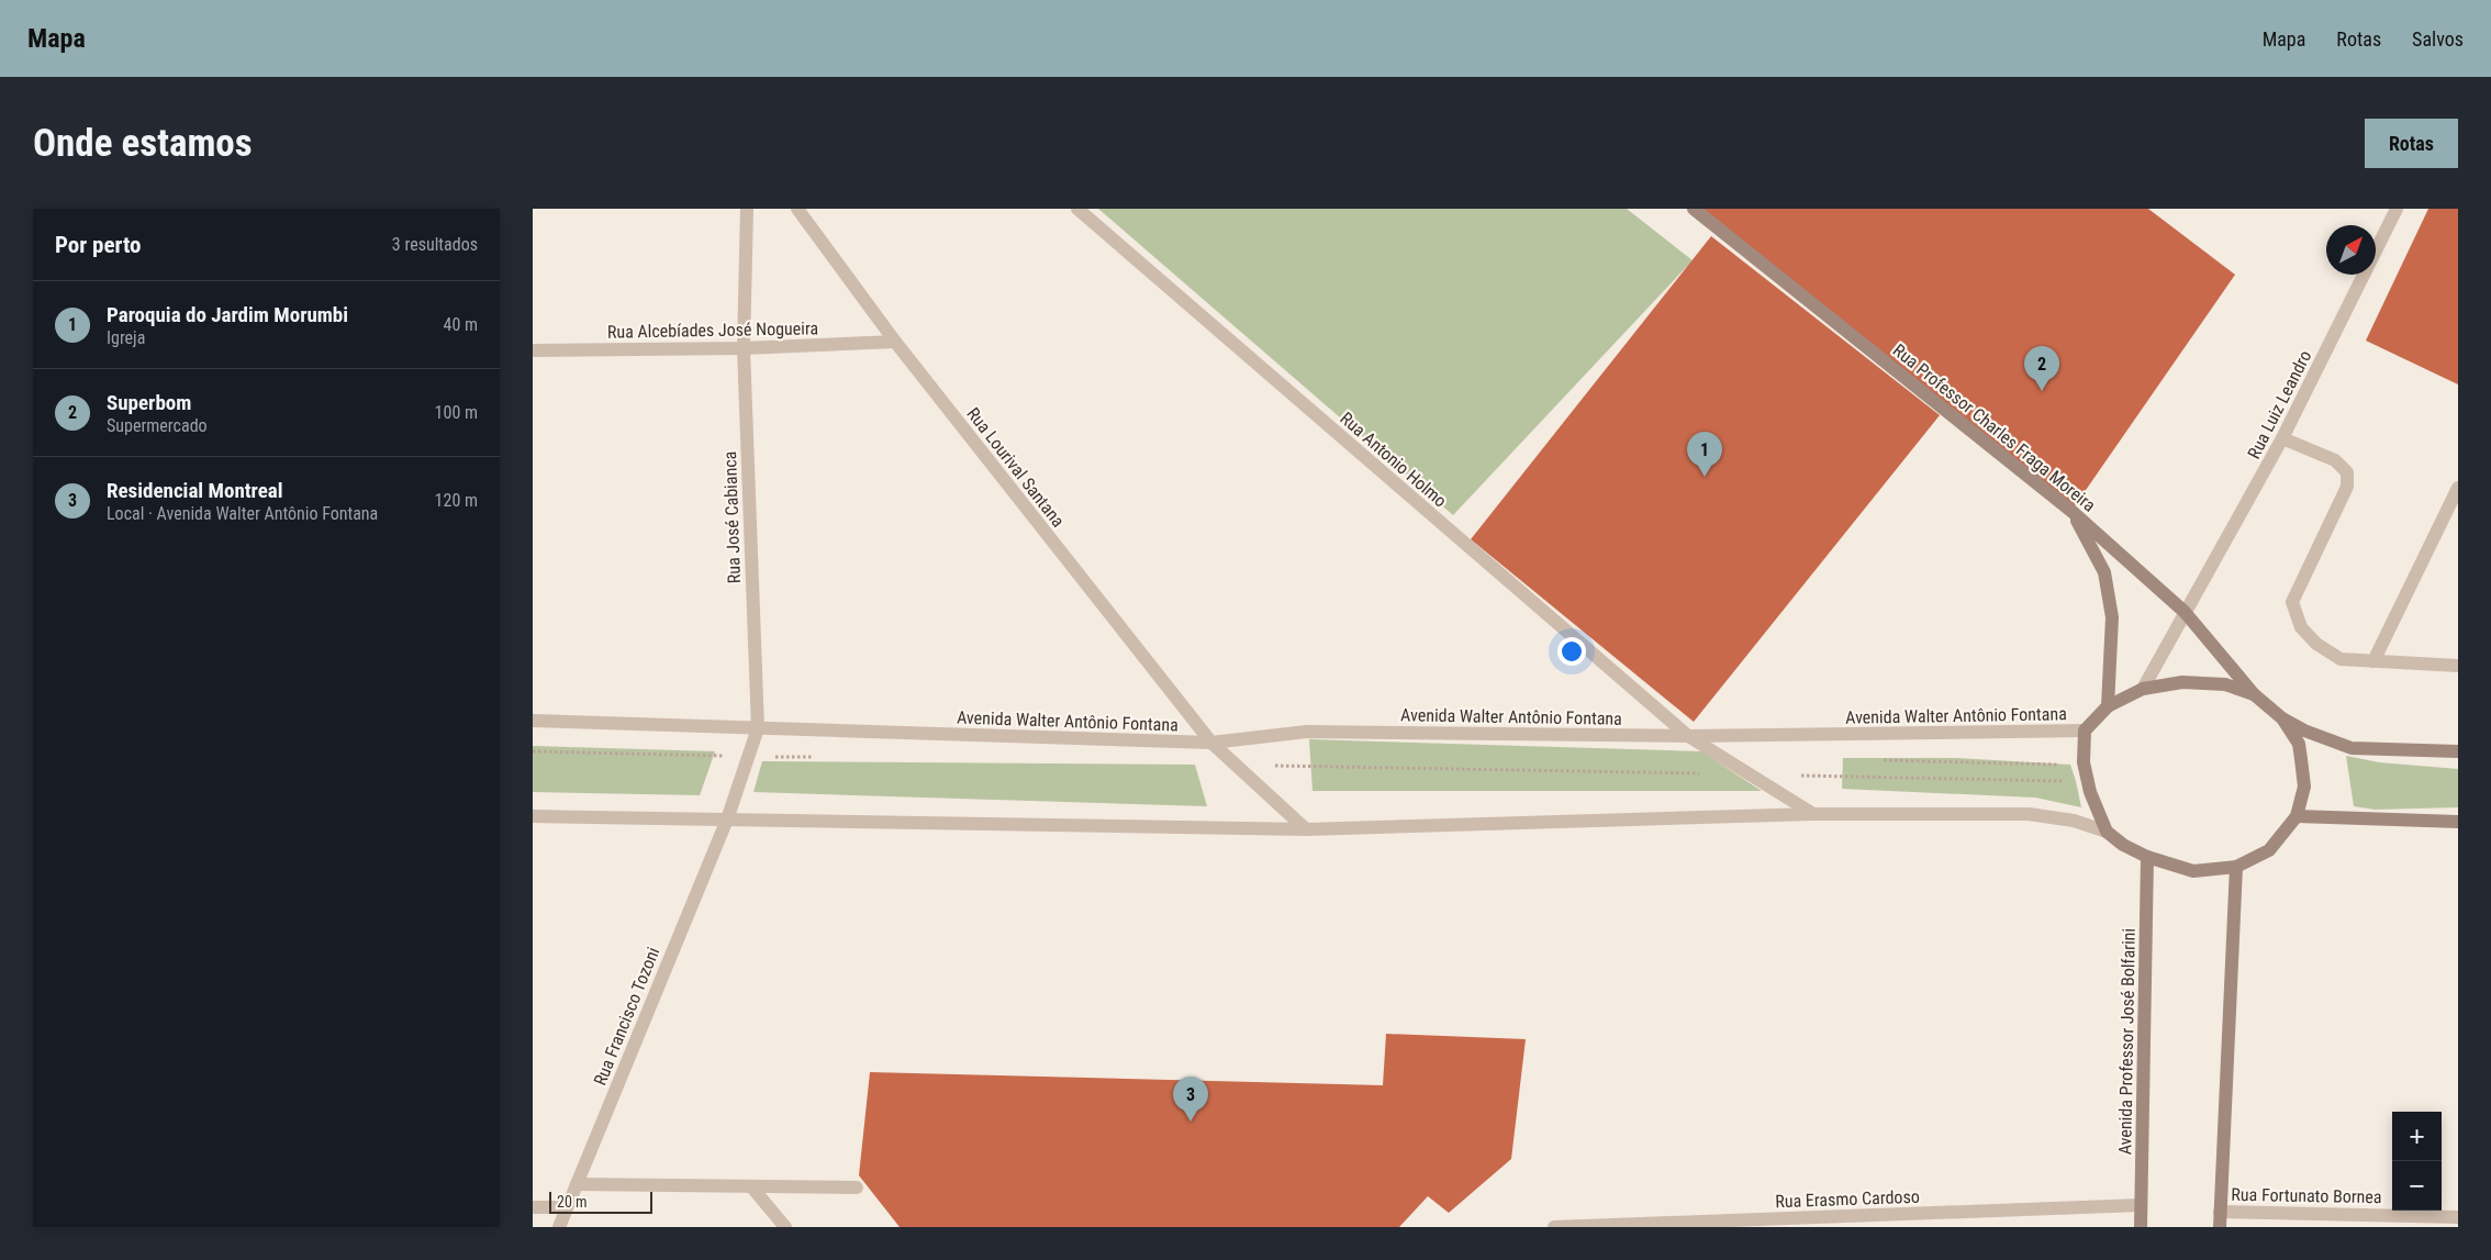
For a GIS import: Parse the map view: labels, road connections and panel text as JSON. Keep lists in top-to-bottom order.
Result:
{
  "streets": {
    "main road": ["Rua Professor Charles Fraga Moreira", "Avenida Walter Antônio Fontana", "Avenida Professor José Bolfarini"],
    "street": [
      "Rua Alcebíades José Nogueira",
      "Rua Luiz Leandro",
      "Rua Antonio Holmo",
      "Rua Lourival Santana",
      "Rua José Cabianca",
      "Rua Francisco Tozoni",
      "Rua Fortunato Bornea",
      "Rua Erasmo Cardoso"
    ]
  },
  "crossings": [
    ["Rua Alcebíades José Nogueira", "Rua Lourival Santana"],
    ["Rua Alcebíades José Nogueira", "Rua José Cabianca"],
    ["Rua Luiz Leandro", "Rua Professor Charles Fraga Moreira"],
    ["Rua Luiz Leandro", "Avenida Walter Antônio Fontana"],
    ["Rua Professor Charles Fraga Moreira", "Avenida Walter Antônio Fontana"],
    ["Rua Antonio Holmo", "Avenida Walter Antônio Fontana"],
    ["Rua Lourival Santana", "Avenida Walter Antônio Fontana"],
    ["Rua José Cabianca", "Avenida Walter Antônio Fontana"],
    ["Rua José Cabianca", "Rua Francisco Tozoni"],
    ["Avenida Professor José Bolfarini", "Rua Erasmo Cardoso"]
  ],
  "scale_bar": "20 m",
  "north": "top right",
  "page": {
    "header": "Mapa",
    "nav": ["Mapa", "Rotas", "Salvos"],
    "buttons": "Rotas",
    "title": "Onde estamos",
    "heading": ["Por perto", "3 resultados"],
    "list": [
      {
        "mark": "1",
        "name": "Paroquia do Jardim Morumbi",
        "note": "Igreja",
        "value": "40 m"
      },
      {
        "mark": "2",
        "name": "Superbom",
        "note": "Supermercado",
        "value": "100 m"
      },
      {
        "mark": "3",
        "name": "Residencial Montreal",
        "note": "Local · Avenida Walter Antônio Fontana",
        "value": "120 m"
      }
    ],
    "pins": ["2", "1", "3"],
    "map_buttons": ["+", "−"],
    "scale": "20 m"
  }
}
